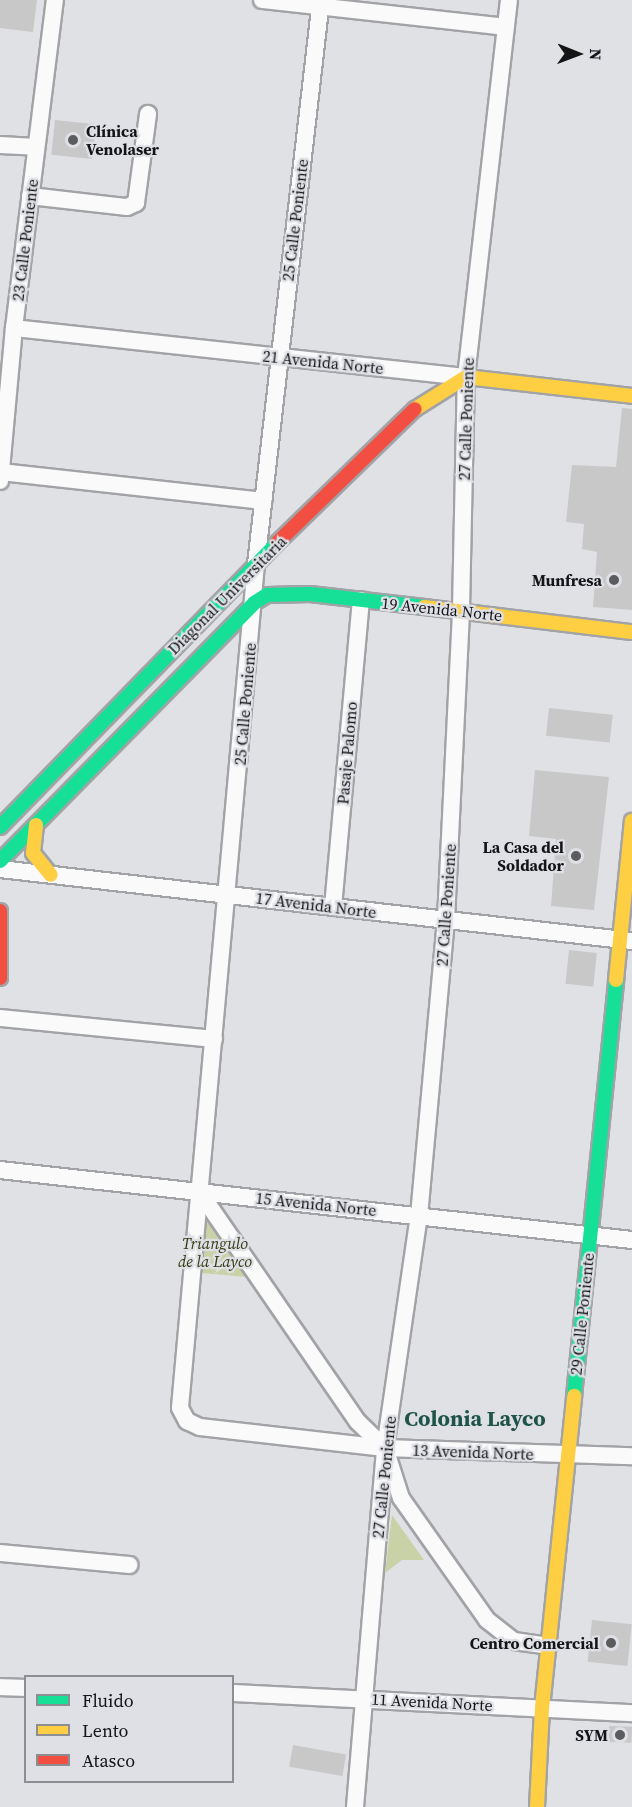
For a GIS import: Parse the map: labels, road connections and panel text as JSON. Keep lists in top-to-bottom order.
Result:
{
  "streets": {
    "main road": [
      "21 Avenida Norte",
      "Diagonal Universitaria",
      "19 Avenida Norte",
      "29 Calle Poniente"
    ],
    "street": [
      "25 Calle Poniente",
      "23 Calle Poniente",
      "27 Calle Poniente",
      "Pasaje Palomo",
      "17 Avenida Norte",
      "15 Avenida Norte",
      "13 Avenida Norte",
      "11 Avenida Norte"
    ]
  },
  "crossings": [
    ["25 Calle Poniente", "21 Avenida Norte"],
    ["25 Calle Poniente", "Diagonal Universitaria"],
    ["25 Calle Poniente", "19 Avenida Norte"],
    ["25 Calle Poniente", "17 Avenida Norte"],
    ["25 Calle Poniente", "15 Avenida Norte"],
    ["25 Calle Poniente", "13 Avenida Norte"],
    ["23 Calle Poniente", "21 Avenida Norte"],
    ["21 Avenida Norte", "27 Calle Poniente"],
    ["21 Avenida Norte", "Diagonal Universitaria"],
    ["27 Calle Poniente", "Diagonal Universitaria"],
    ["27 Calle Poniente", "19 Avenida Norte"],
    ["27 Calle Poniente", "17 Avenida Norte"],
    ["27 Calle Poniente", "15 Avenida Norte"],
    ["27 Calle Poniente", "13 Avenida Norte"],
    ["27 Calle Poniente", "11 Avenida Norte"],
    ["Diagonal Universitaria", "19 Avenida Norte"],
    ["19 Avenida Norte", "Pasaje Palomo"],
    ["Pasaje Palomo", "17 Avenida Norte"],
    ["17 Avenida Norte", "29 Calle Poniente"],
    ["15 Avenida Norte", "29 Calle Poniente"],
    ["29 Calle Poniente", "13 Avenida Norte"],
    ["29 Calle Poniente", "11 Avenida Norte"]
  ],
  "districts": ["Colonia Layco"],
  "parks": ["Triangulo de la Layco"],
  "places": [
    "Clínica Venolaser",
    "Munfresa",
    "La Casa del Soldador",
    "Centro Comercial",
    "SYM"
  ],
  "legend": ["Fluido", "Lento", "Atasco"],
  "north": "right"
}
